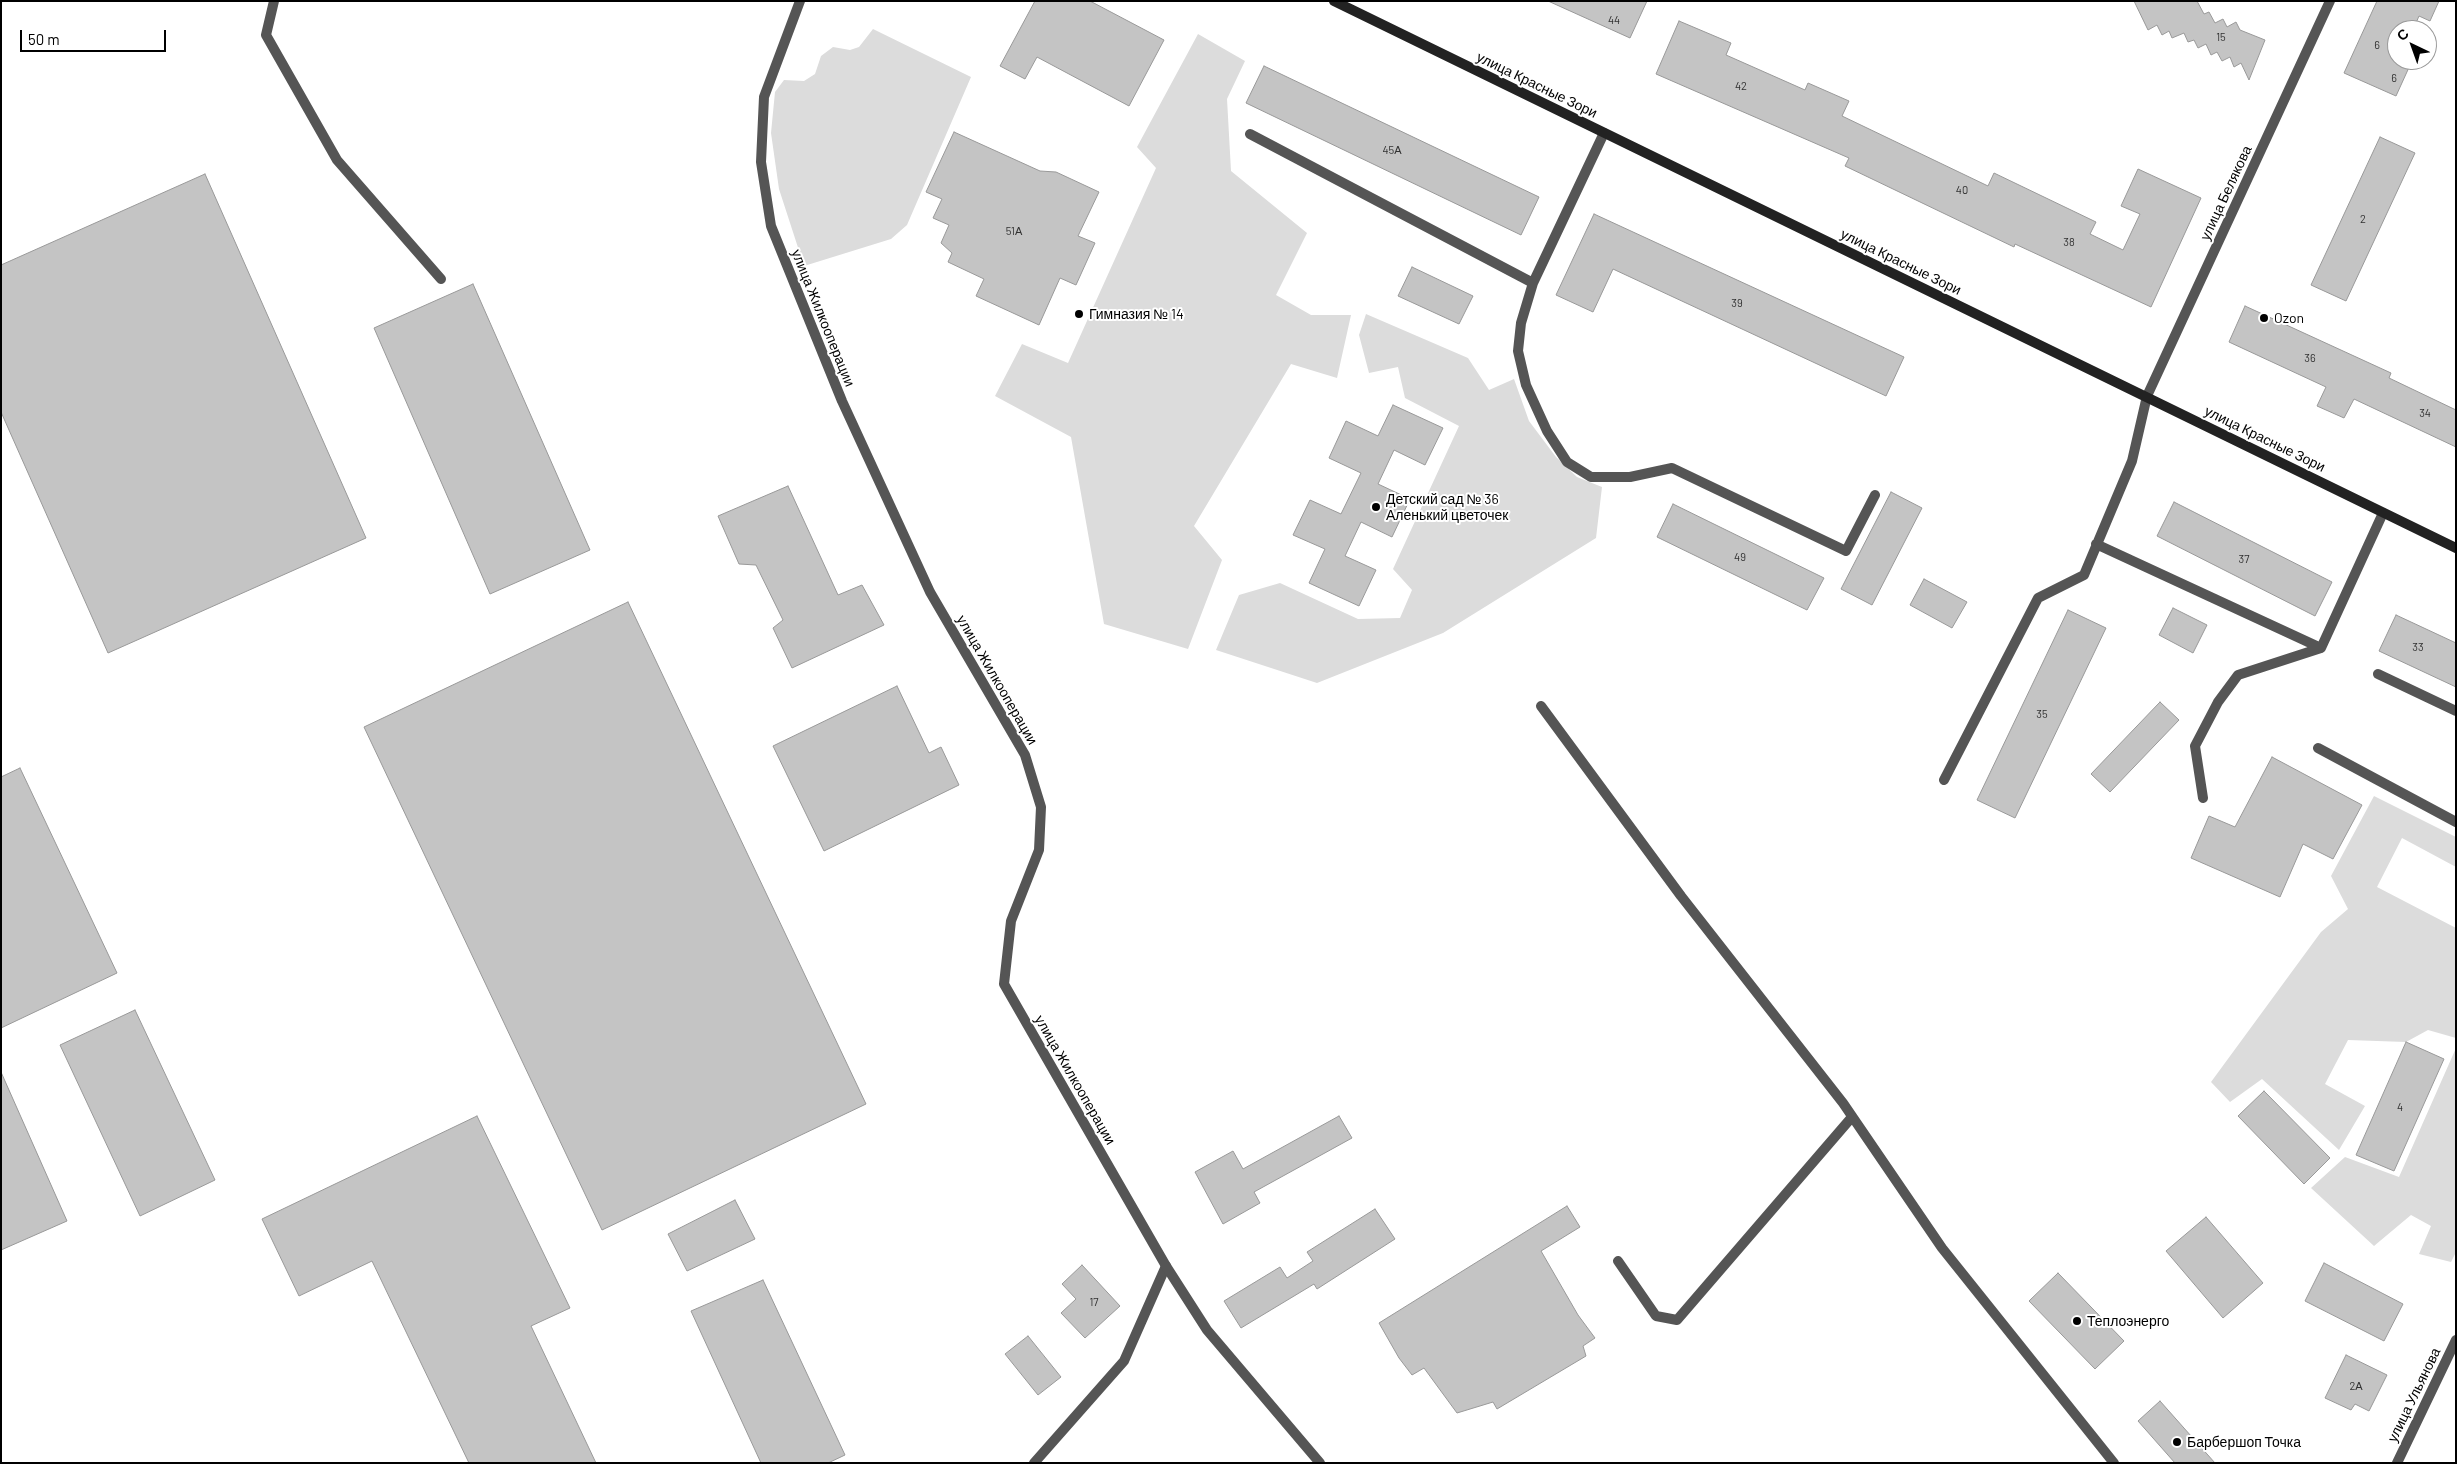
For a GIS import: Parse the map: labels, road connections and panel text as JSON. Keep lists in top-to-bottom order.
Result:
{
  "streets": {
    "main road": ["улица Красные Зори"],
    "street": ["улица Белякова", "улица Жилкооперации", "улица Ульянова"]
  },
  "crossings": [
    ["улица Красные Зори", "улица Белякова"]
  ],
  "places": [
    "Гимназия № 14",
    "Ozon",
    "Детский сад № 36 Аленький цветочек",
    "Теплоэнерго",
    "Барбершоп Точка"
  ],
  "house_numbers": [
    "44",
    "15",
    "6",
    "6",
    "42",
    "45А",
    "40",
    "2",
    "51А",
    "38",
    "39",
    "36",
    "34",
    "49",
    "37",
    "33",
    "35",
    "4",
    "17",
    "2А"
  ],
  "scale_bar": "50 m",
  "north": "top left"
}
